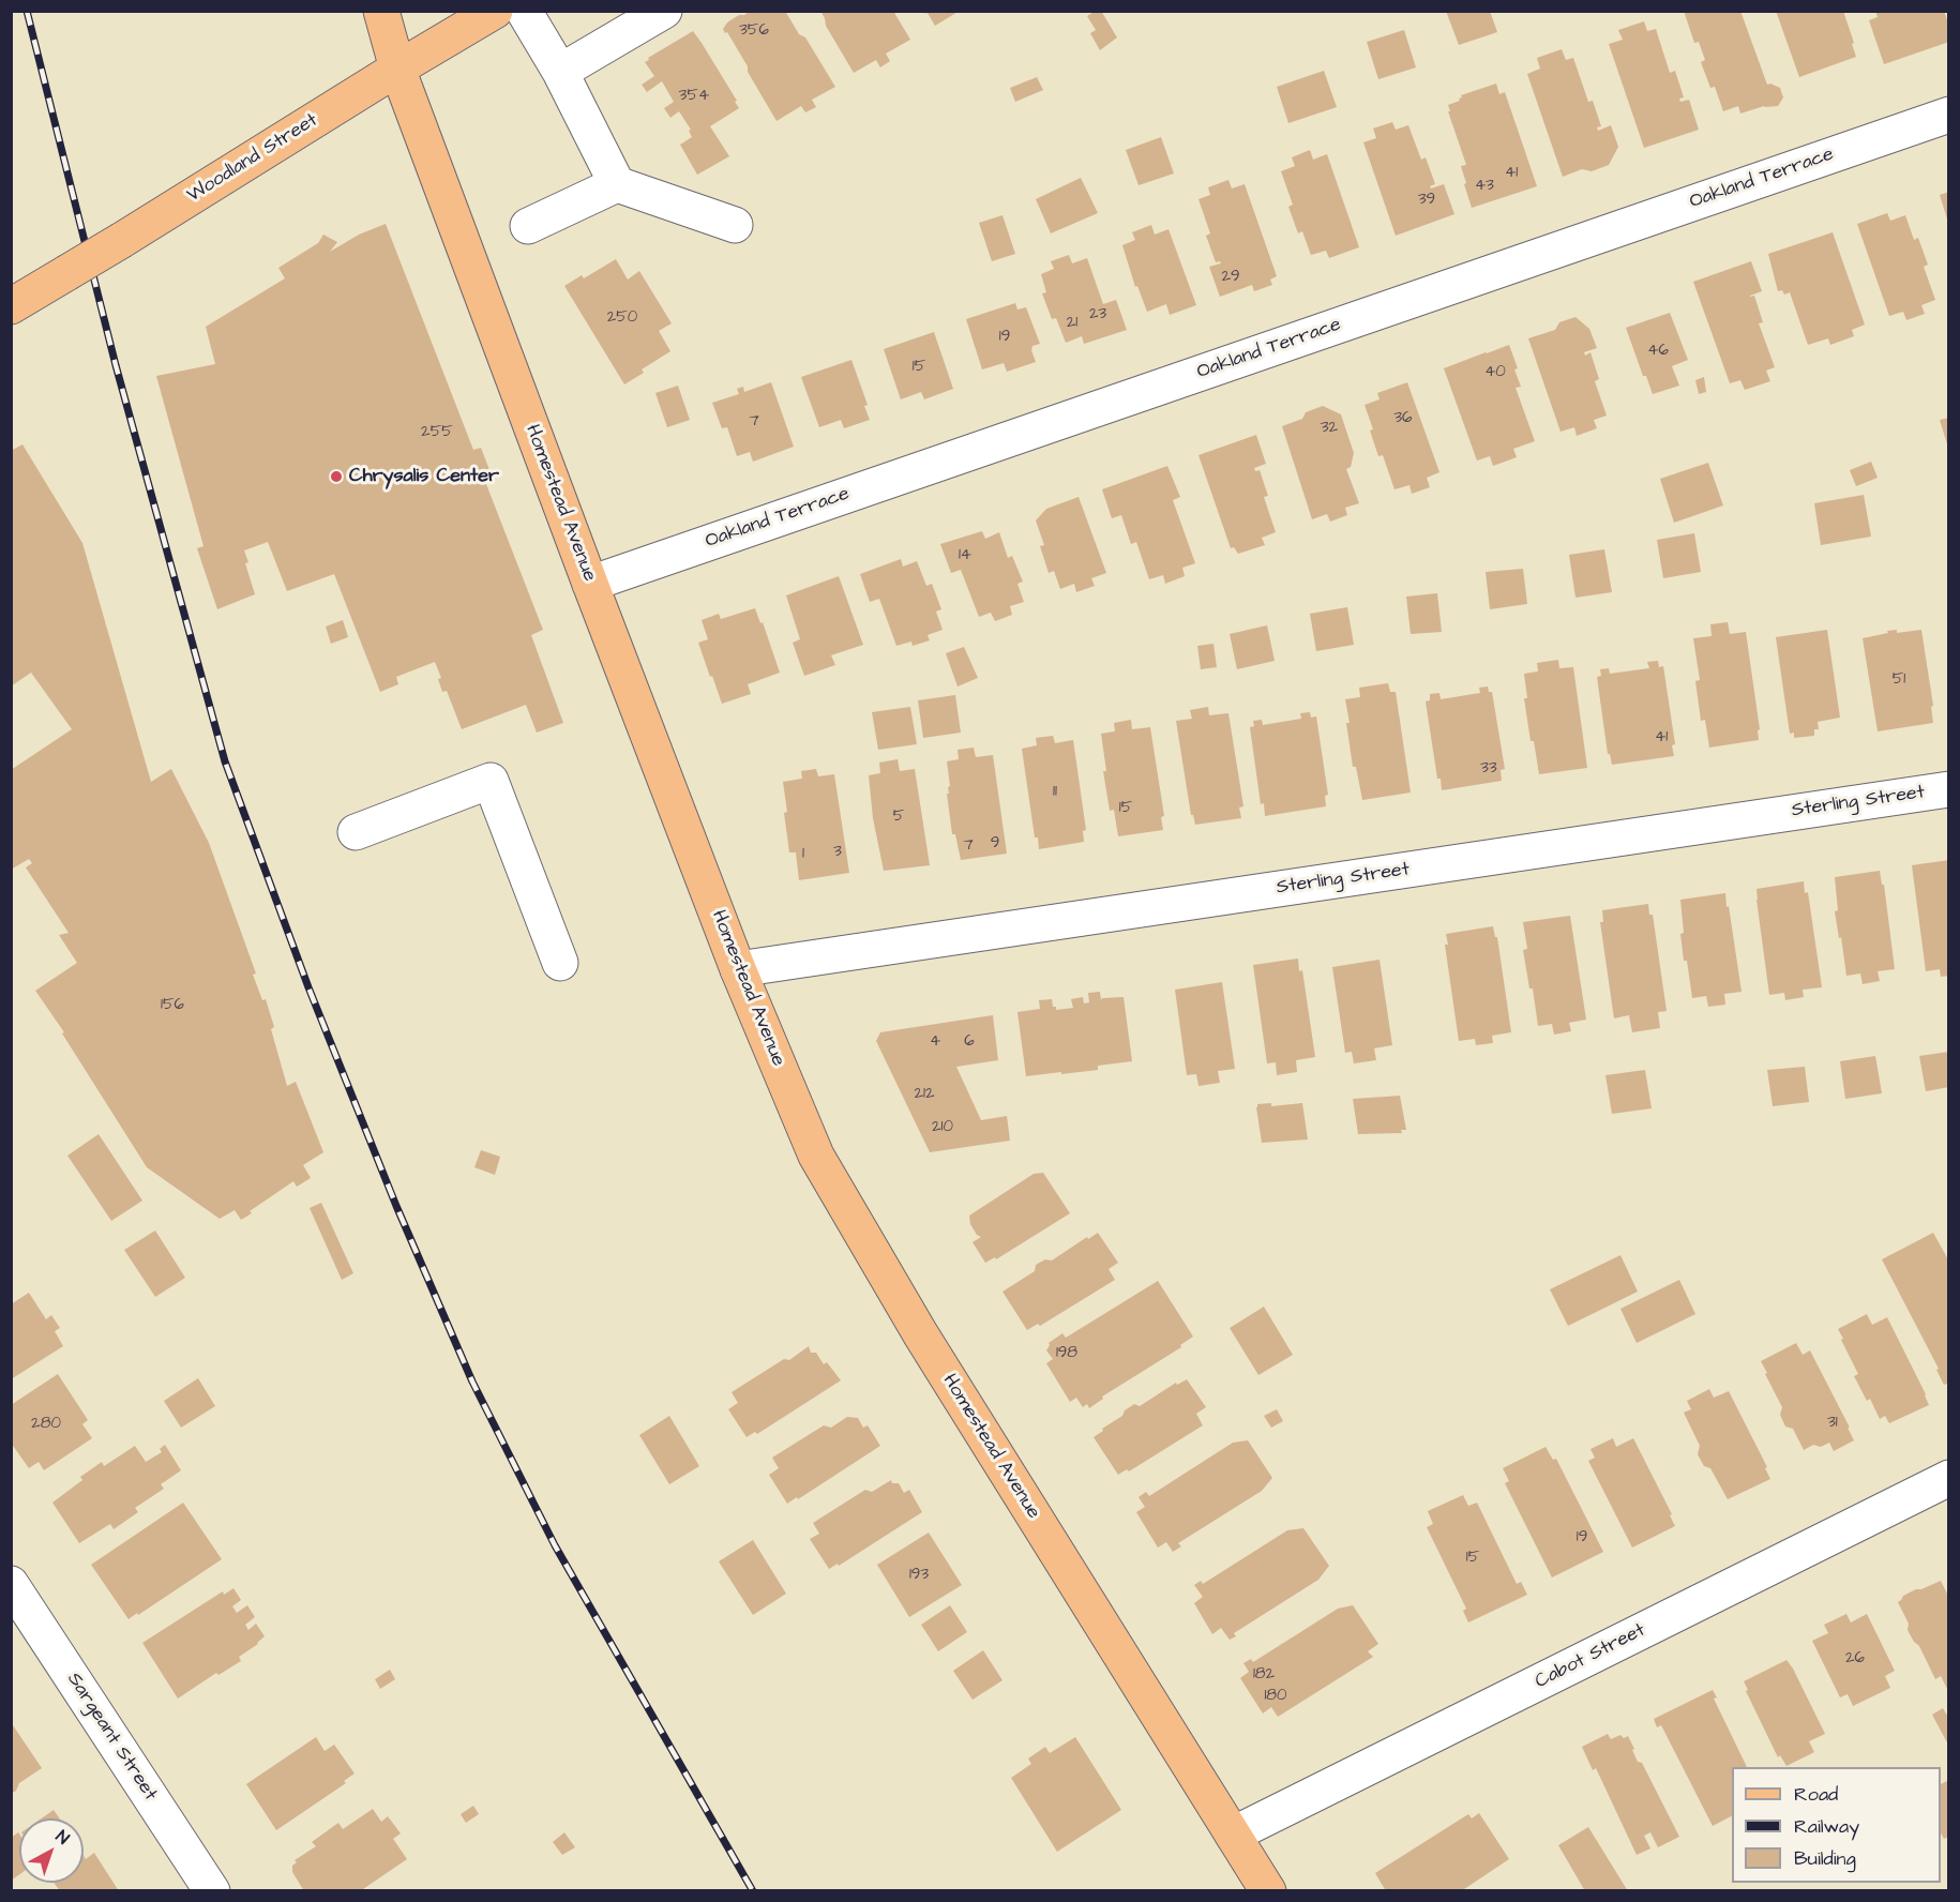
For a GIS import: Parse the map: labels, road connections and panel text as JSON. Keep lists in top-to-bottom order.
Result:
{
  "streets": {
    "main road": ["Woodland Street", "Homestead Avenue"],
    "street": [
      "Oakland Terrace",
      "Sterling Street",
      "Cabot Street",
      "Sargeant Street"
    ]
  },
  "crossings": [
    ["Woodland Street", "Homestead Avenue"],
    ["Oakland Terrace", "Homestead Avenue"],
    ["Homestead Avenue", "Sterling Street"],
    ["Homestead Avenue", "Cabot Street"]
  ],
  "places": ["Chrysalis Center"],
  "house_numbers": [
    "356",
    "354",
    "41",
    "43",
    "39",
    "29",
    "23",
    "250",
    "21",
    "19",
    "46",
    "15",
    "40",
    "36",
    "7",
    "32",
    "255",
    "14",
    "51",
    "41",
    "33",
    "11",
    "15",
    "5",
    "9",
    "7",
    "3",
    "1",
    "156",
    "4",
    "6",
    "212",
    "210",
    "198",
    "31",
    "280",
    "19",
    "15",
    "193",
    "26",
    "182",
    "180"
  ],
  "legend": ["Road", "Railway", "Building"],
  "north": "top right"
}
